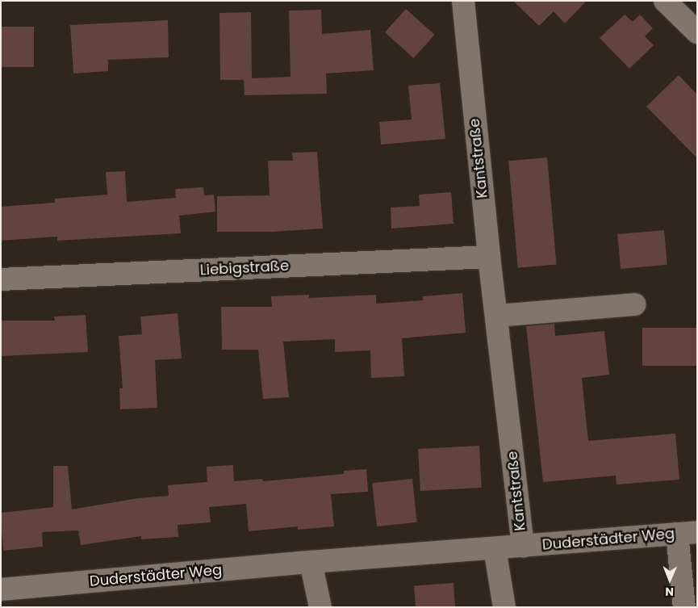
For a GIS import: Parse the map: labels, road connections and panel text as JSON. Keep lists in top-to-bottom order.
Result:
{
  "streets": {
    "street": ["Kantstraße", "Liebigstraße", "Duderstädter Weg"]
  },
  "crossings": [
    ["Kantstraße", "Liebigstraße"],
    ["Kantstraße", "Duderstädter Weg"]
  ],
  "north": "bottom"
}
